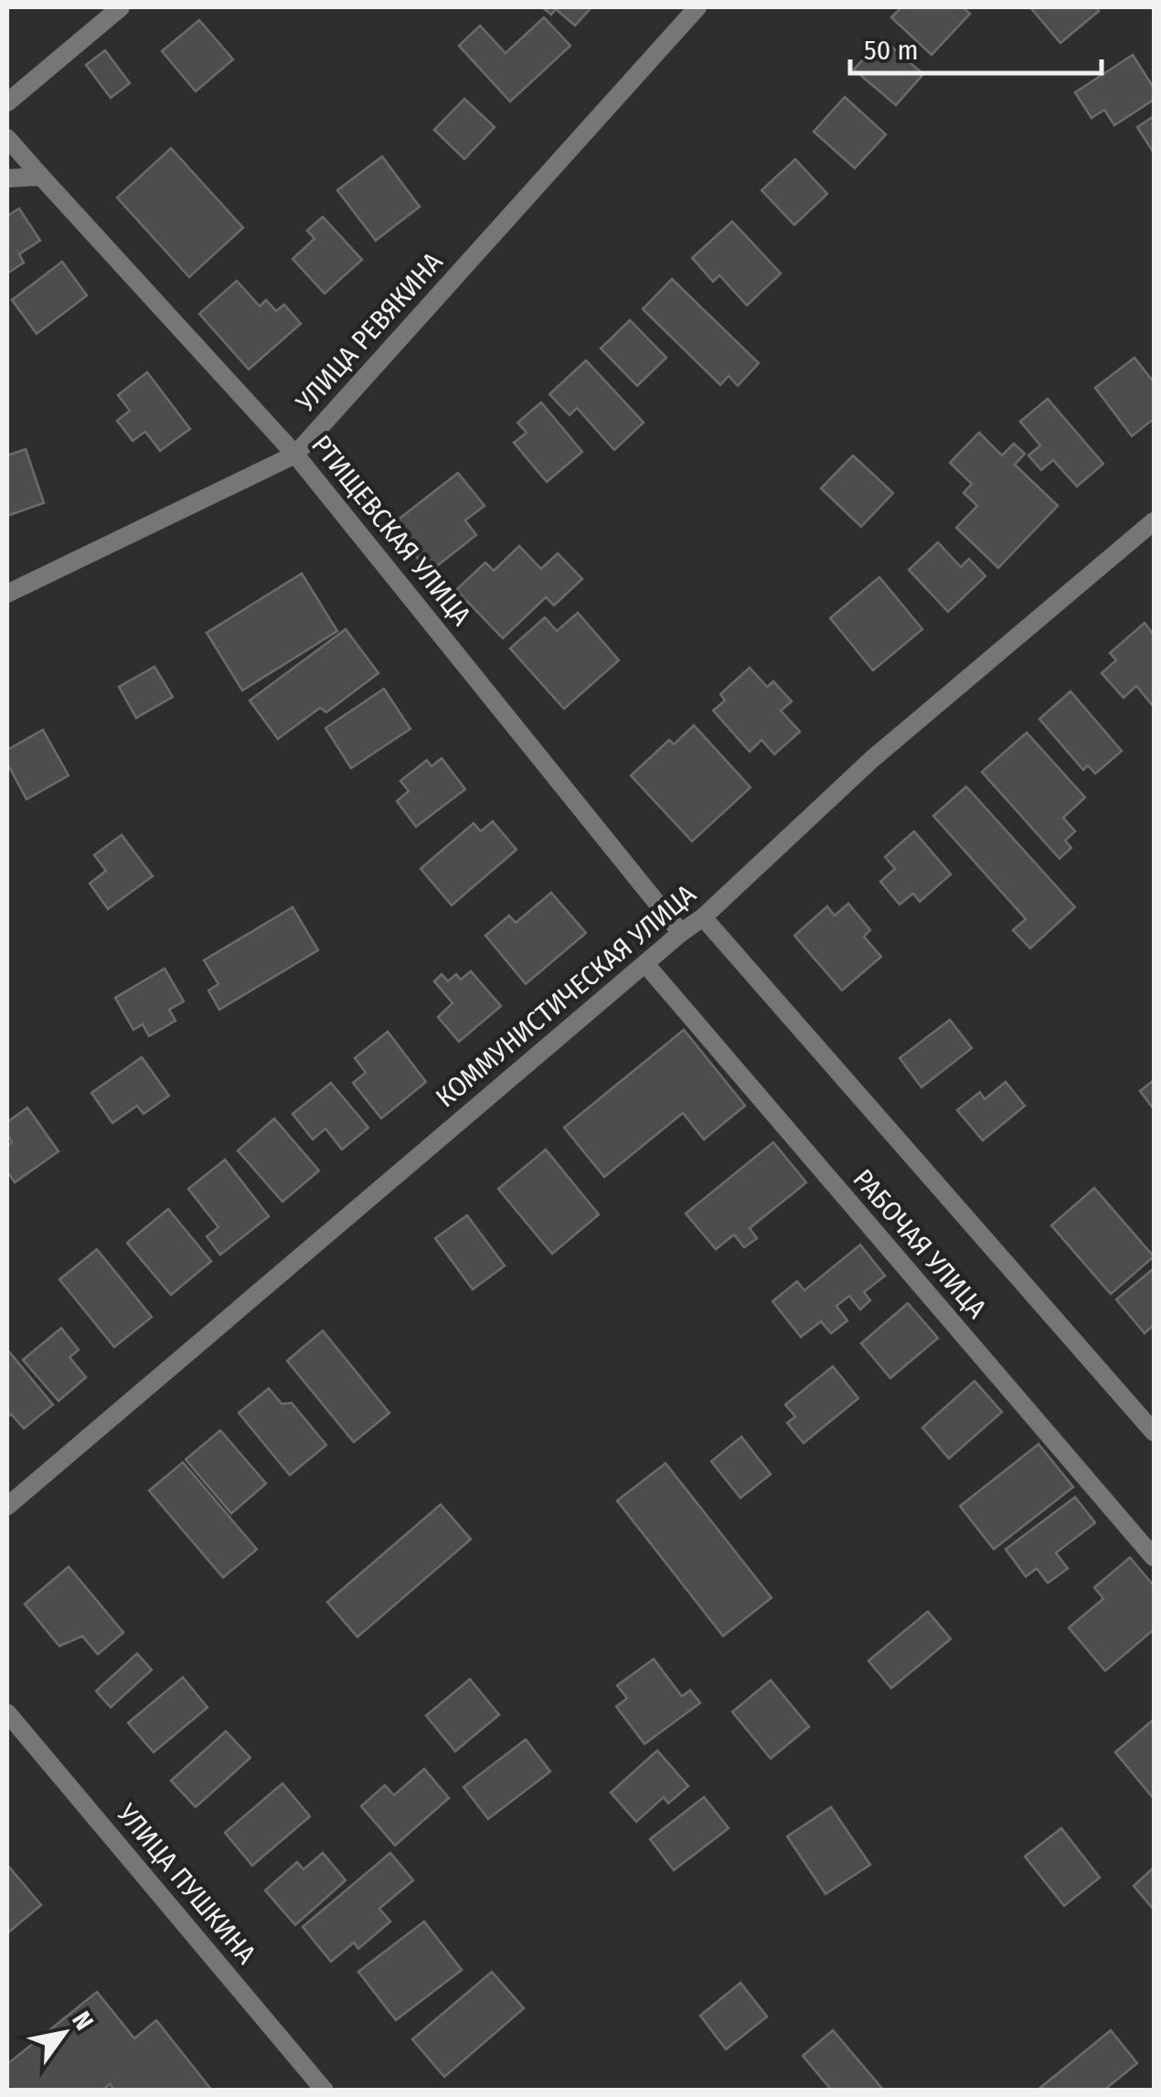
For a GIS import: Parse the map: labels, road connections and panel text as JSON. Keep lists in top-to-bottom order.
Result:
{
  "streets": {
    "street": [
      "УЛИЦА РЕВЯКИНА",
      "РТИЩЕВСКАЯ УЛИЦА",
      "КОММУНИСТИЧЕСКАЯ УЛИЦА",
      "РАБОЧАЯ УЛИЦА",
      "УЛИЦА ПУШКИНА"
    ]
  },
  "crossings": [
    ["УЛИЦА РЕВЯКИНА", "РТИЩЕВСКАЯ УЛИЦА"],
    ["РТИЩЕВСКАЯ УЛИЦА", "КОММУНИСТИЧЕСКАЯ УЛИЦА"],
    ["КОММУНИСТИЧЕСКАЯ УЛИЦА", "РАБОЧАЯ УЛИЦА"]
  ],
  "scale_bar": "50 m",
  "north": "top right"
}
